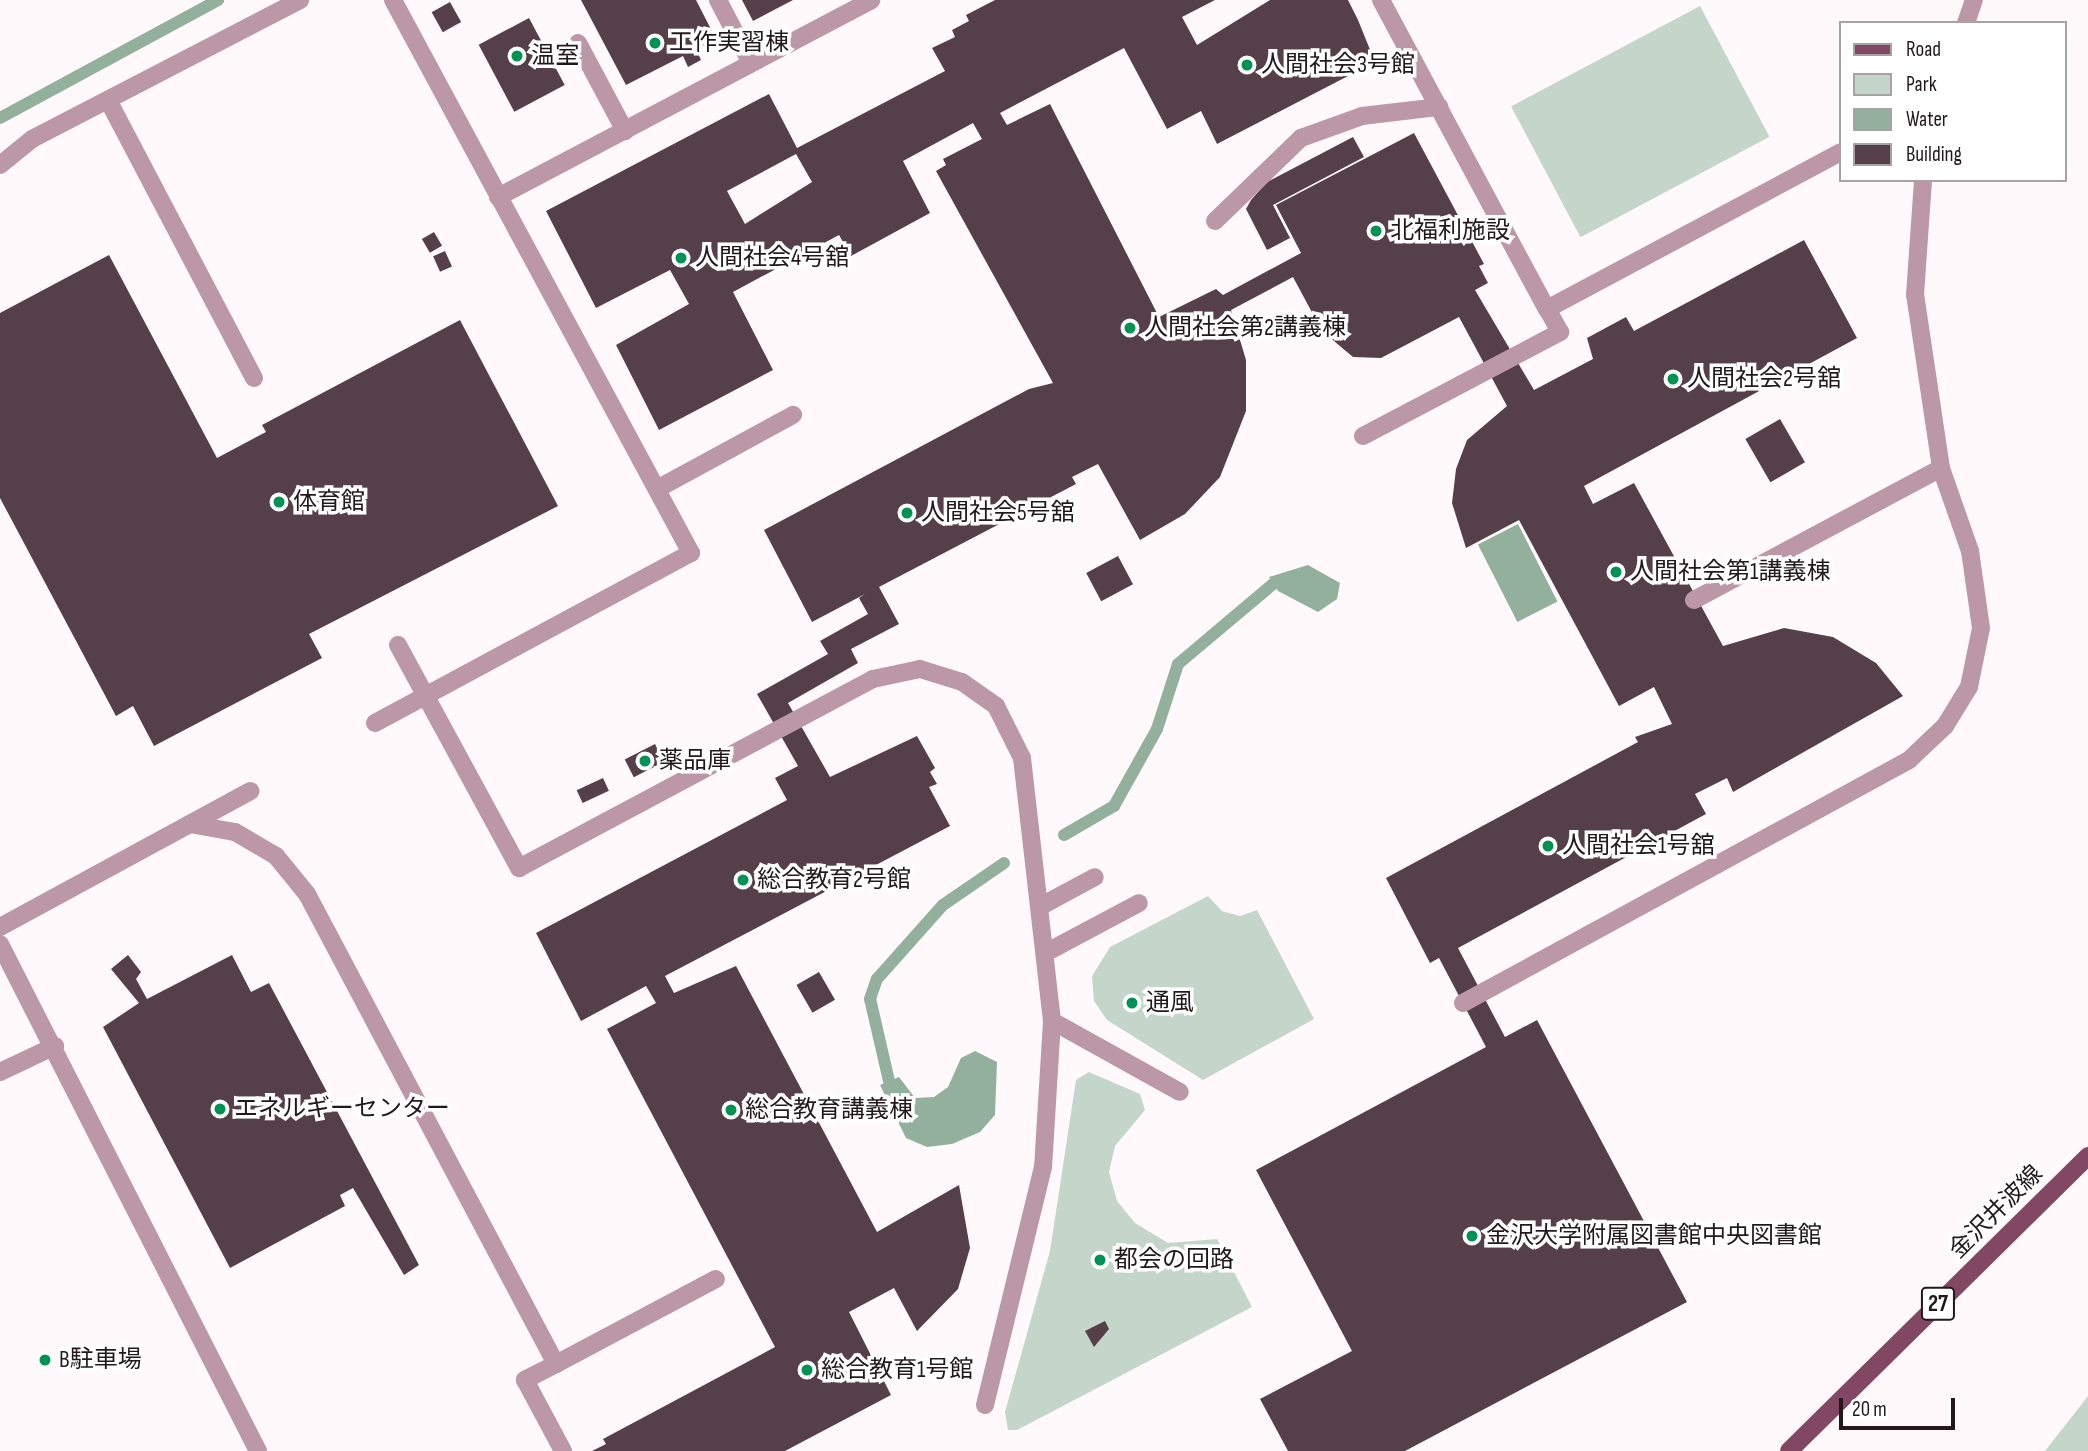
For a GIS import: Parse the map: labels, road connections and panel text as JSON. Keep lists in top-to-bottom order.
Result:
{
  "streets": {
    "main road": ["金沢井波線", "27"]
  },
  "places": [
    "工作実習棟",
    "温室",
    "人間社会3号館",
    "北福利施設",
    "人間社会4号舘",
    "人間社会第2講義棟",
    "人間社会2号舘",
    "体育館",
    "人間社会5号舘",
    "人間社会第1講義棟",
    "薬品庫",
    "人間社会1号舘",
    "総合教育2号館",
    "通風",
    "エネルギーセンター",
    "総合教育講義棟",
    "金沢大学附属図書館中央図書館",
    "都会の回路",
    "B駐車場",
    "総合教育1号館"
  ],
  "legend": [
    "Road",
    "Park",
    "Water",
    "Building"
  ],
  "scale_bar": "20 m"
}
